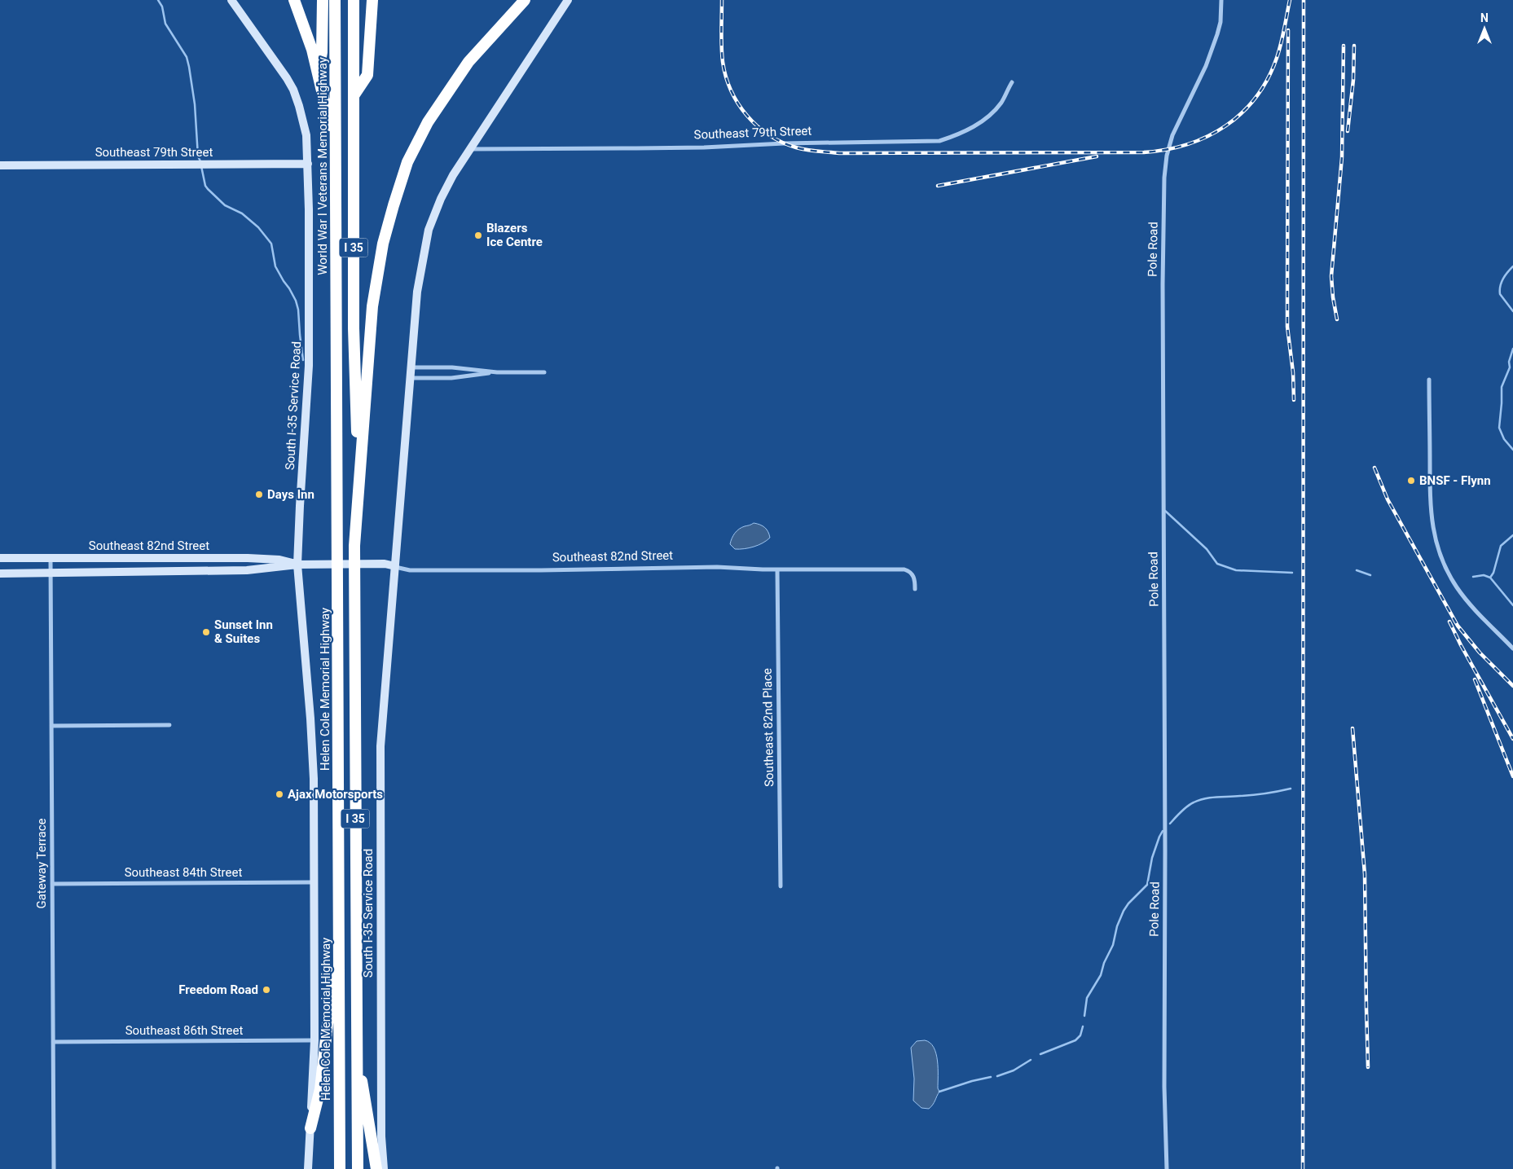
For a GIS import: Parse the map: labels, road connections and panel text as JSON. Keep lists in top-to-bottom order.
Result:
{
  "streets": {
    "highway": ["World War I Veterans Memorial Highway", "I 35", "Helen Cole Memorial Highway"],
    "street": [
      "Southeast 79th Street",
      "Pole Road",
      "South I-35 Service Road",
      "Southeast 82nd Street",
      "Southeast 82nd Place",
      "Gateway Terrace",
      "Southeast 84th Street",
      "Southeast 86th Street"
    ]
  },
  "crossings": [
    ["Southeast 79th Street", "South I-35 Service Road"],
    ["World War I Veterans Memorial Highway", "Helen Cole Memorial Highway"],
    ["South I-35 Service Road", "Southeast 82nd Street"],
    ["South I-35 Service Road", "Southeast 84th Street"],
    ["South I-35 Service Road", "Southeast 86th Street"],
    ["Southeast 82nd Street", "Southeast 82nd Place"],
    ["Southeast 82nd Street", "Gateway Terrace"],
    ["Gateway Terrace", "Southeast 84th Street"],
    ["Gateway Terrace", "Southeast 86th Street"]
  ],
  "places": [
    "Blazers Ice Centre",
    "BNSF - Flynn",
    "Days Inn",
    "Sunset Inn & Suites",
    "Ajax Motorsports",
    "Freedom Road"
  ],
  "north": "top"
}
